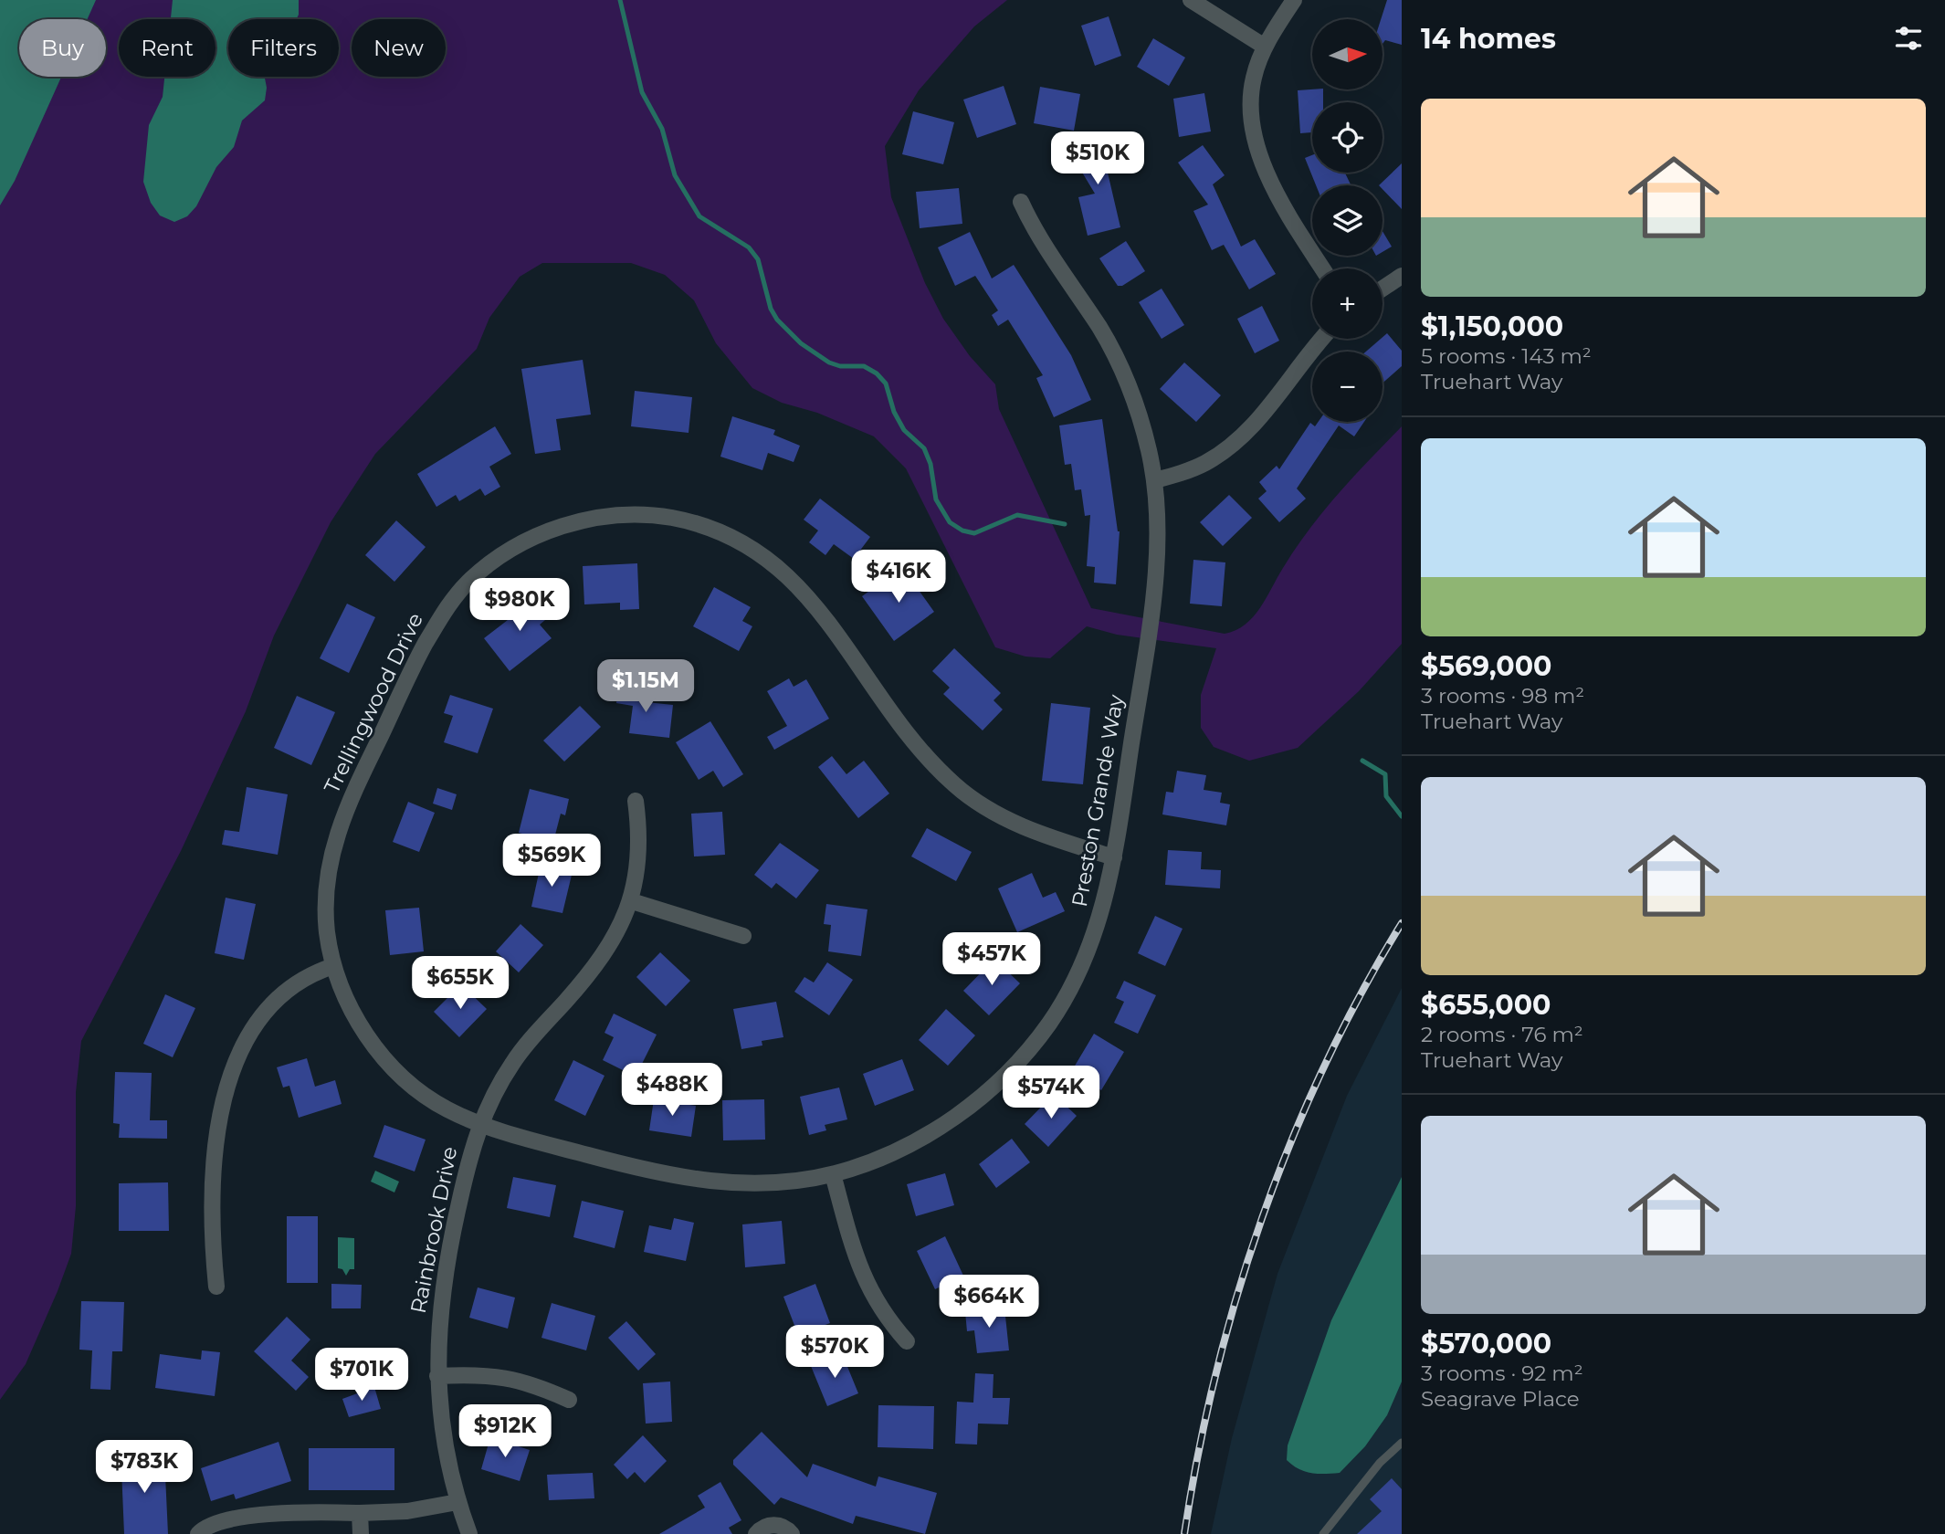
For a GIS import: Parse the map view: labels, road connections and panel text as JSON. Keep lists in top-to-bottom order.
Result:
{
  "streets": {
    "street": ["Trellingwood Drive", "Preston Grande Way", "Rainbrook Drive"]
  },
  "crossings": [
    ["Trellingwood Drive", "Preston Grande Way"],
    ["Trellingwood Drive", "Rainbrook Drive"],
    ["Preston Grande Way", "Rainbrook Drive"]
  ],
  "north": "right",
  "page": {
    "heading": "14 homes",
    "map_buttons": ["+", "−"],
    "chip": [
      "Buy",
      "Rent",
      "Filters",
      "New"
    ],
    "list": [
      {
        "name": "$1,150,000",
        "note": "5 rooms · 143 m² · Truehart Way"
      },
      {
        "name": "$569,000",
        "note": "3 rooms · 98 m² · Truehart Way"
      },
      {
        "name": "$655,000",
        "note": "2 rooms · 76 m² · Truehart Way"
      },
      {
        "name": "$570,000",
        "note": "3 rooms · 92 m² · Seagrave Place"
      }
    ],
    "price": [
      "$510K",
      "$416K",
      "$980K",
      "$1.15M",
      "$569K",
      "$457K",
      "$655K",
      "$488K",
      "$574K",
      "$664K",
      "$570K",
      "$701K",
      "$912K",
      "$783K"
    ]
  }
}
